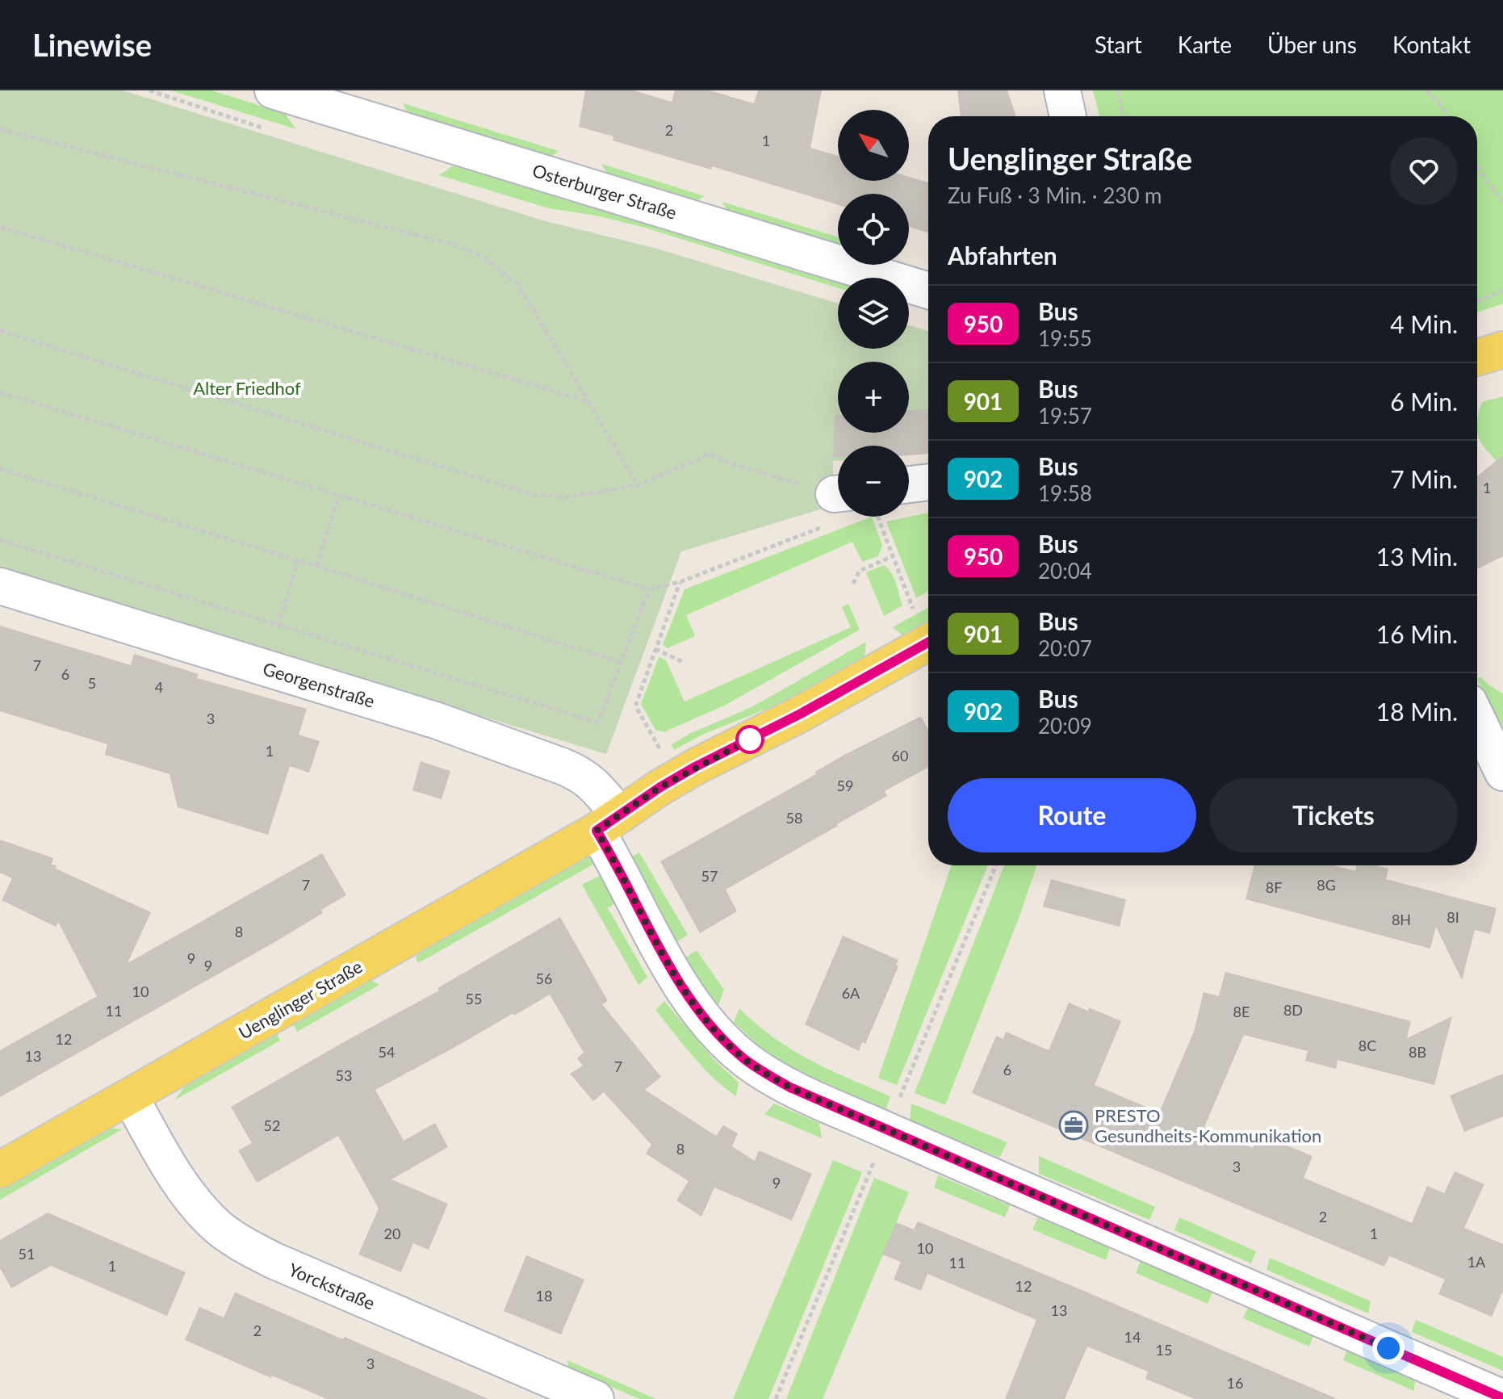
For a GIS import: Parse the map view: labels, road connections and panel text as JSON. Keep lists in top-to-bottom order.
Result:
{
  "streets": {
    "main road": ["Uenglinger Straße"],
    "street": ["Osterburger Straße", "Georgenstraße", "Yorckstraße"]
  },
  "crossings": [
    ["Georgenstraße", "Uenglinger Straße"],
    ["Uenglinger Straße", "Yorckstraße"]
  ],
  "parks": ["Alter Friedhof"],
  "places": {
    "office": ["PRESTO Gesundheits-Kommunikation"]
  },
  "lines": ["bus line 950"],
  "house_numbers": [
    "2",
    "1",
    "1",
    "7",
    "6",
    "5",
    "4",
    "3",
    "1",
    "60",
    "59",
    "58",
    "57",
    "7",
    "8G",
    "8F",
    "8I",
    "8H",
    "8",
    "9",
    "9",
    "56",
    "10",
    "6A",
    "55",
    "8D",
    "11",
    "8E",
    "12",
    "8C",
    "54",
    "8B",
    "13",
    "7",
    "6",
    "53",
    "52",
    "8",
    "3",
    "9",
    "2",
    "20",
    "1",
    "10",
    "51",
    "1A",
    "11",
    "1",
    "12",
    "18",
    "13",
    "2",
    "14",
    "15",
    "3",
    "16"
  ],
  "north": "top left",
  "page": {
    "header": "Linewise",
    "nav": [
      "Start",
      "Karte",
      "Über uns",
      "Kontakt"
    ],
    "map_buttons": ["+", "−"],
    "heading": [
      ["Uenglinger Straße", "Zu Fuß · 3 Min. · 230 m"],
      "Abfahrten"
    ],
    "list": [
      {
        "mark": "950",
        "name": "Bus",
        "note": "19:55",
        "value": "4 Min."
      },
      {
        "mark": "901",
        "name": "Bus",
        "note": "19:57",
        "value": "6 Min."
      },
      {
        "mark": "902",
        "name": "Bus",
        "note": "19:58",
        "value": "7 Min."
      },
      {
        "mark": "950",
        "name": "Bus",
        "note": "20:04",
        "value": "13 Min."
      },
      {
        "mark": "901",
        "name": "Bus",
        "note": "20:07",
        "value": "16 Min."
      },
      {
        "mark": "902",
        "name": "Bus",
        "note": "20:09",
        "value": "18 Min."
      }
    ],
    "buttons": ["Route", "Tickets"]
  }
}
